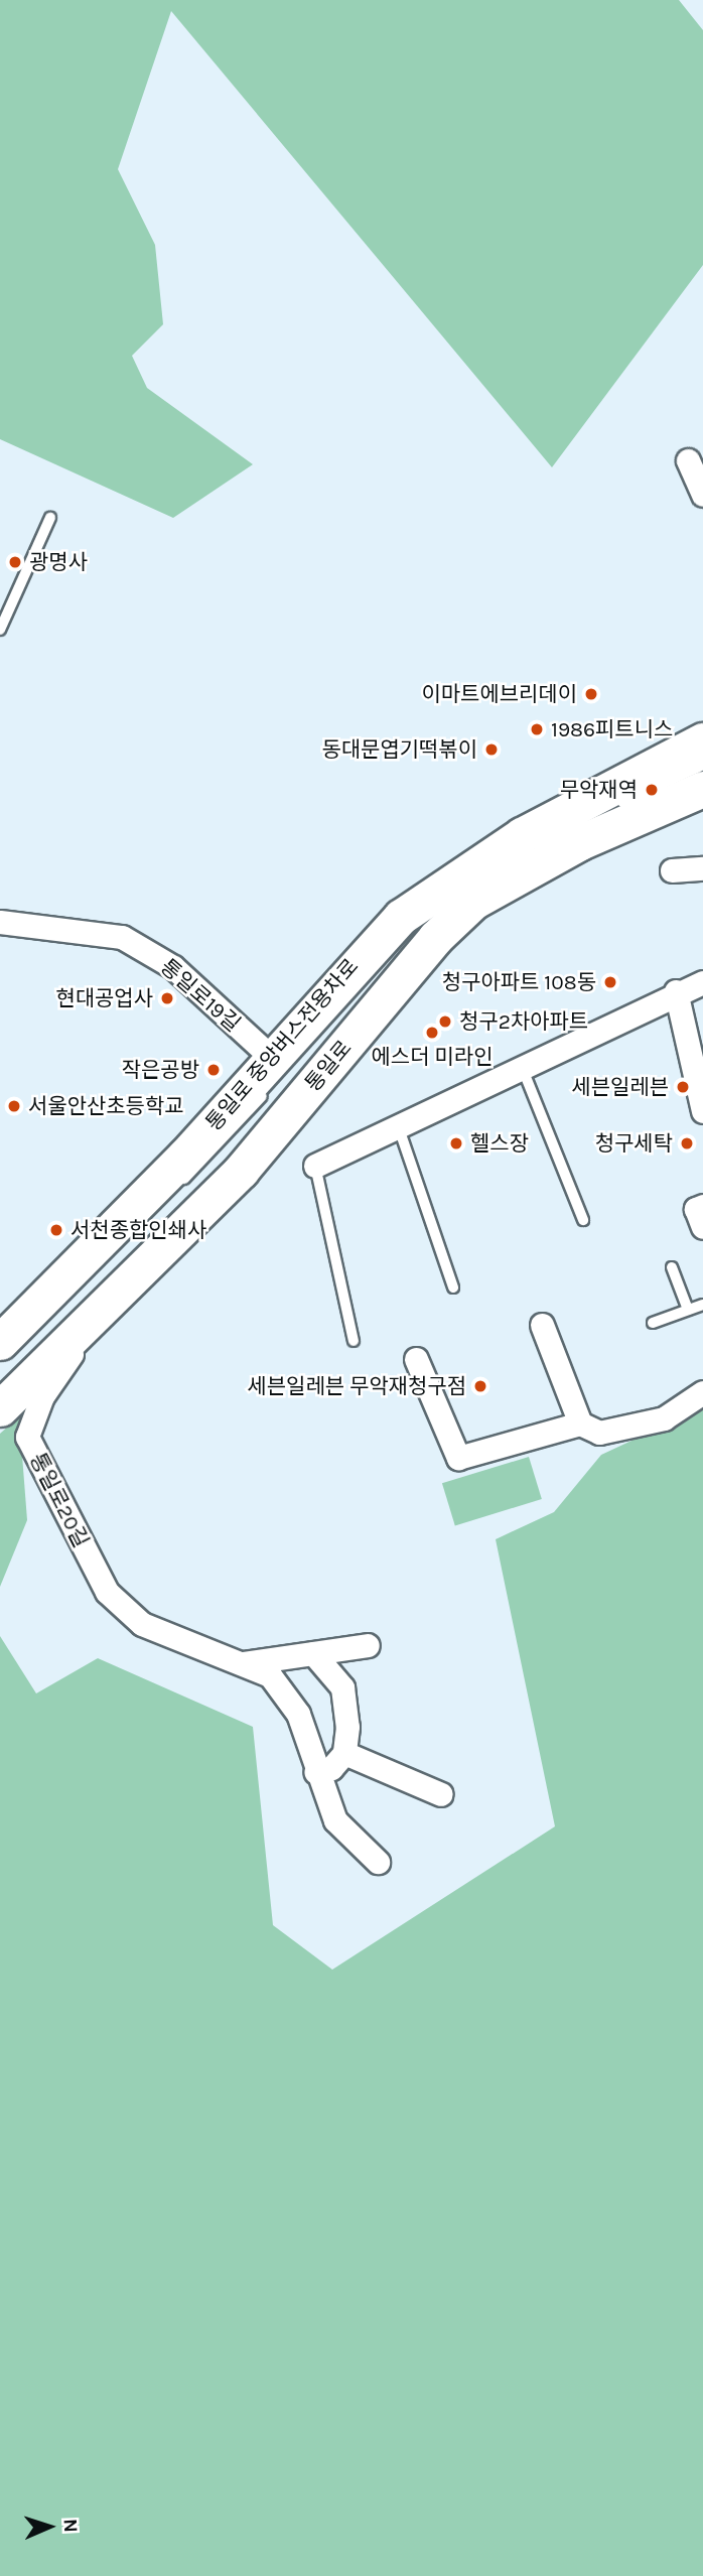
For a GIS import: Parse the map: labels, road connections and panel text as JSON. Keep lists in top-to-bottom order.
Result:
{
  "streets": {
    "main road": ["통일로"],
    "street": ["통일로19길", "통일로20길"],
    "lane": ["통일로 중앙버스전용차로"]
  },
  "crossings": [
    ["통일로19길", "통일로"],
    ["통일로", "통일로20길"]
  ],
  "places": [
    "광명사",
    "이마트에브리데이",
    "1986피트니스",
    "동대문엽기떡볶이",
    "무악재역",
    "청구아파트 108동",
    "현대공업사",
    "청구2차아파트",
    "에스더 미라인",
    "작은공방",
    "세븐일레븐",
    "서울안산초등학교",
    "헬스장",
    "청구세탁",
    "서천종합인쇄사",
    "세븐일레븐 무악재청구점"
  ],
  "north": "right"
}
